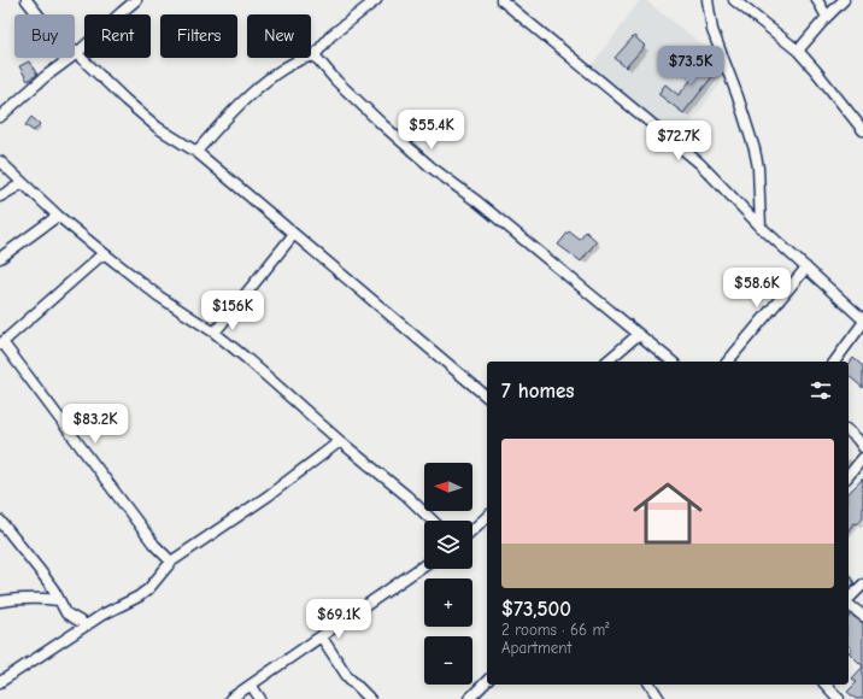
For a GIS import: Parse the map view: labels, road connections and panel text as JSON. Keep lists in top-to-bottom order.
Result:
{
  "north": "left",
  "page": {
    "chip": [
      "Buy",
      "Rent",
      "Filters",
      "New"
    ],
    "price": [
      "$73.5K",
      "$55.4K",
      "$72.7K",
      "$58.6K",
      "$156K",
      "$83.2K",
      "$69.1K"
    ],
    "heading": "7 homes",
    "list": [
      {
        "name": "$73,500",
        "note": "2 rooms · 66 m² · Apartment"
      }
    ],
    "map_buttons": ["+", "−"]
  }
}
